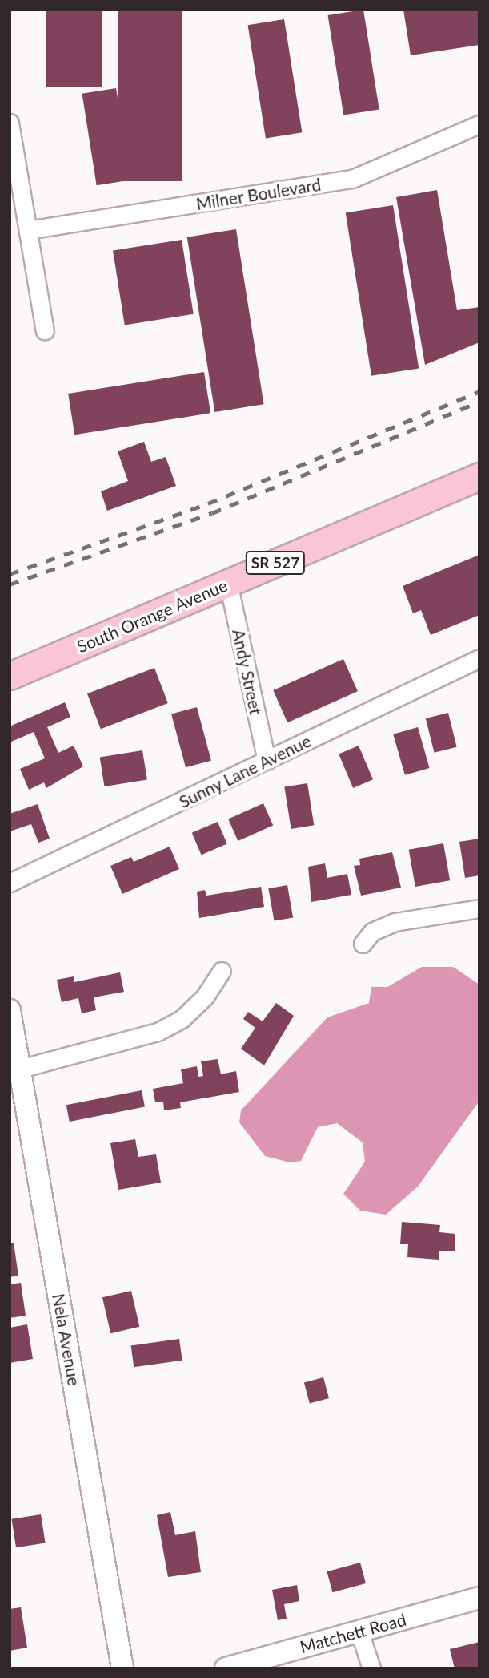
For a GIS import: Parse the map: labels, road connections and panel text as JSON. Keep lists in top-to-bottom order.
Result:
{
  "streets": {
    "main road": ["SR 527", "South Orange Avenue"],
    "street": [
      "Milner Boulevard",
      "Andy Street",
      "Sunny Lane Avenue",
      "Nela Avenue",
      "Matchett Road"
    ]
  },
  "crossings": [
    ["South Orange Avenue", "Andy Street"],
    ["Andy Street", "Sunny Lane Avenue"]
  ]
}
